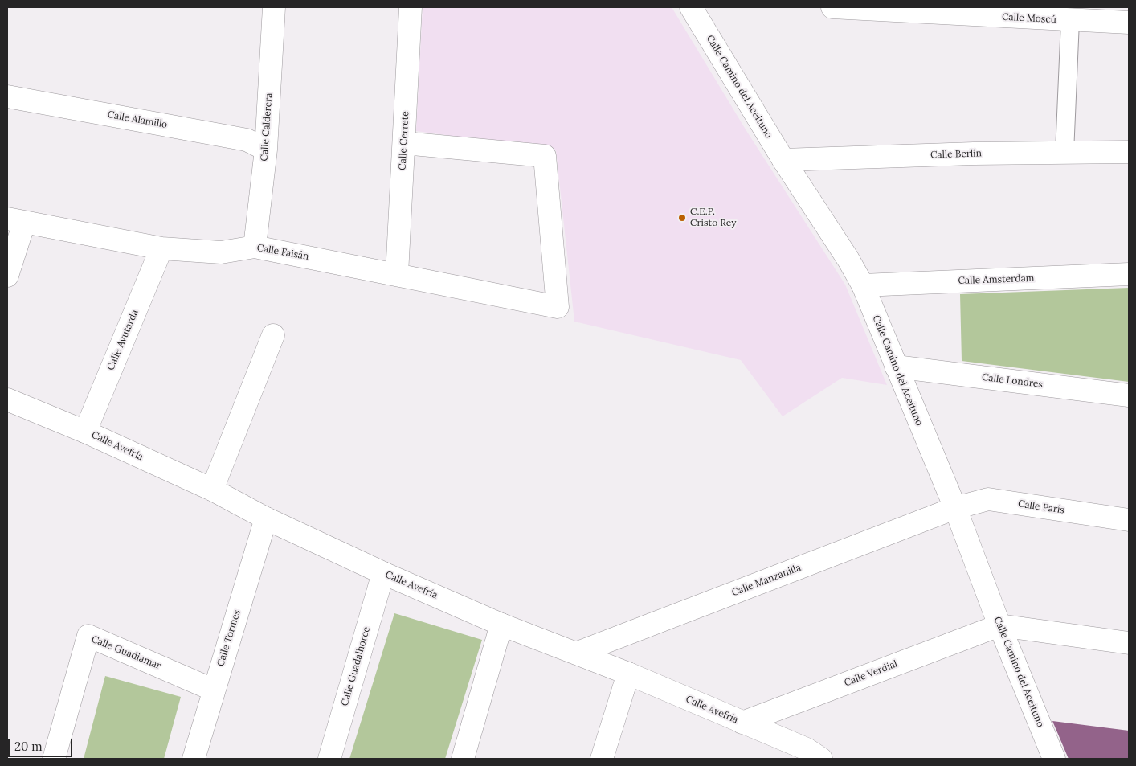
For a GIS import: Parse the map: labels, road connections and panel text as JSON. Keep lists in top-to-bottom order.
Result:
{
  "streets": {
    "street": [
      "Calle Moscú",
      "Calle Camino del Aceituno",
      "Calle Alamillo",
      "Calle Calderera",
      "Calle Cerrete",
      "Calle Berlín",
      "Calle Faisán",
      "Calle Amsterdam",
      "Calle Avutarda",
      "Calle Londres",
      "Calle Avefría",
      "Calle París",
      "Calle Manzanilla",
      "Calle Tormes",
      "Calle Guadiamar",
      "Calle Guadalhorce",
      "Calle Verdial"
    ]
  },
  "crossings": [
    ["Calle Camino del Aceituno", "Calle Berlín"],
    ["Calle Camino del Aceituno", "Calle Amsterdam"],
    ["Calle Camino del Aceituno", "Calle Londres"],
    ["Calle Camino del Aceituno", "Calle París"],
    ["Calle Camino del Aceituno", "Calle Manzanilla"],
    ["Calle Camino del Aceituno", "Calle Verdial"],
    ["Calle Alamillo", "Calle Calderera"],
    ["Calle Calderera", "Calle Faisán"],
    ["Calle Cerrete", "Calle Faisán"],
    ["Calle Faisán", "Calle Avutarda"],
    ["Calle Avutarda", "Calle Avefría"],
    ["Calle Avefría", "Calle Manzanilla"],
    ["Calle Avefría", "Calle Tormes"],
    ["Calle Avefría", "Calle Guadalhorce"],
    ["Calle Avefría", "Calle Verdial"],
    ["Calle París", "Calle Manzanilla"],
    ["Calle Tormes", "Calle Guadiamar"]
  ],
  "places": ["C.E.P. Cristo Rey"],
  "scale_bar": "20 m"
}
